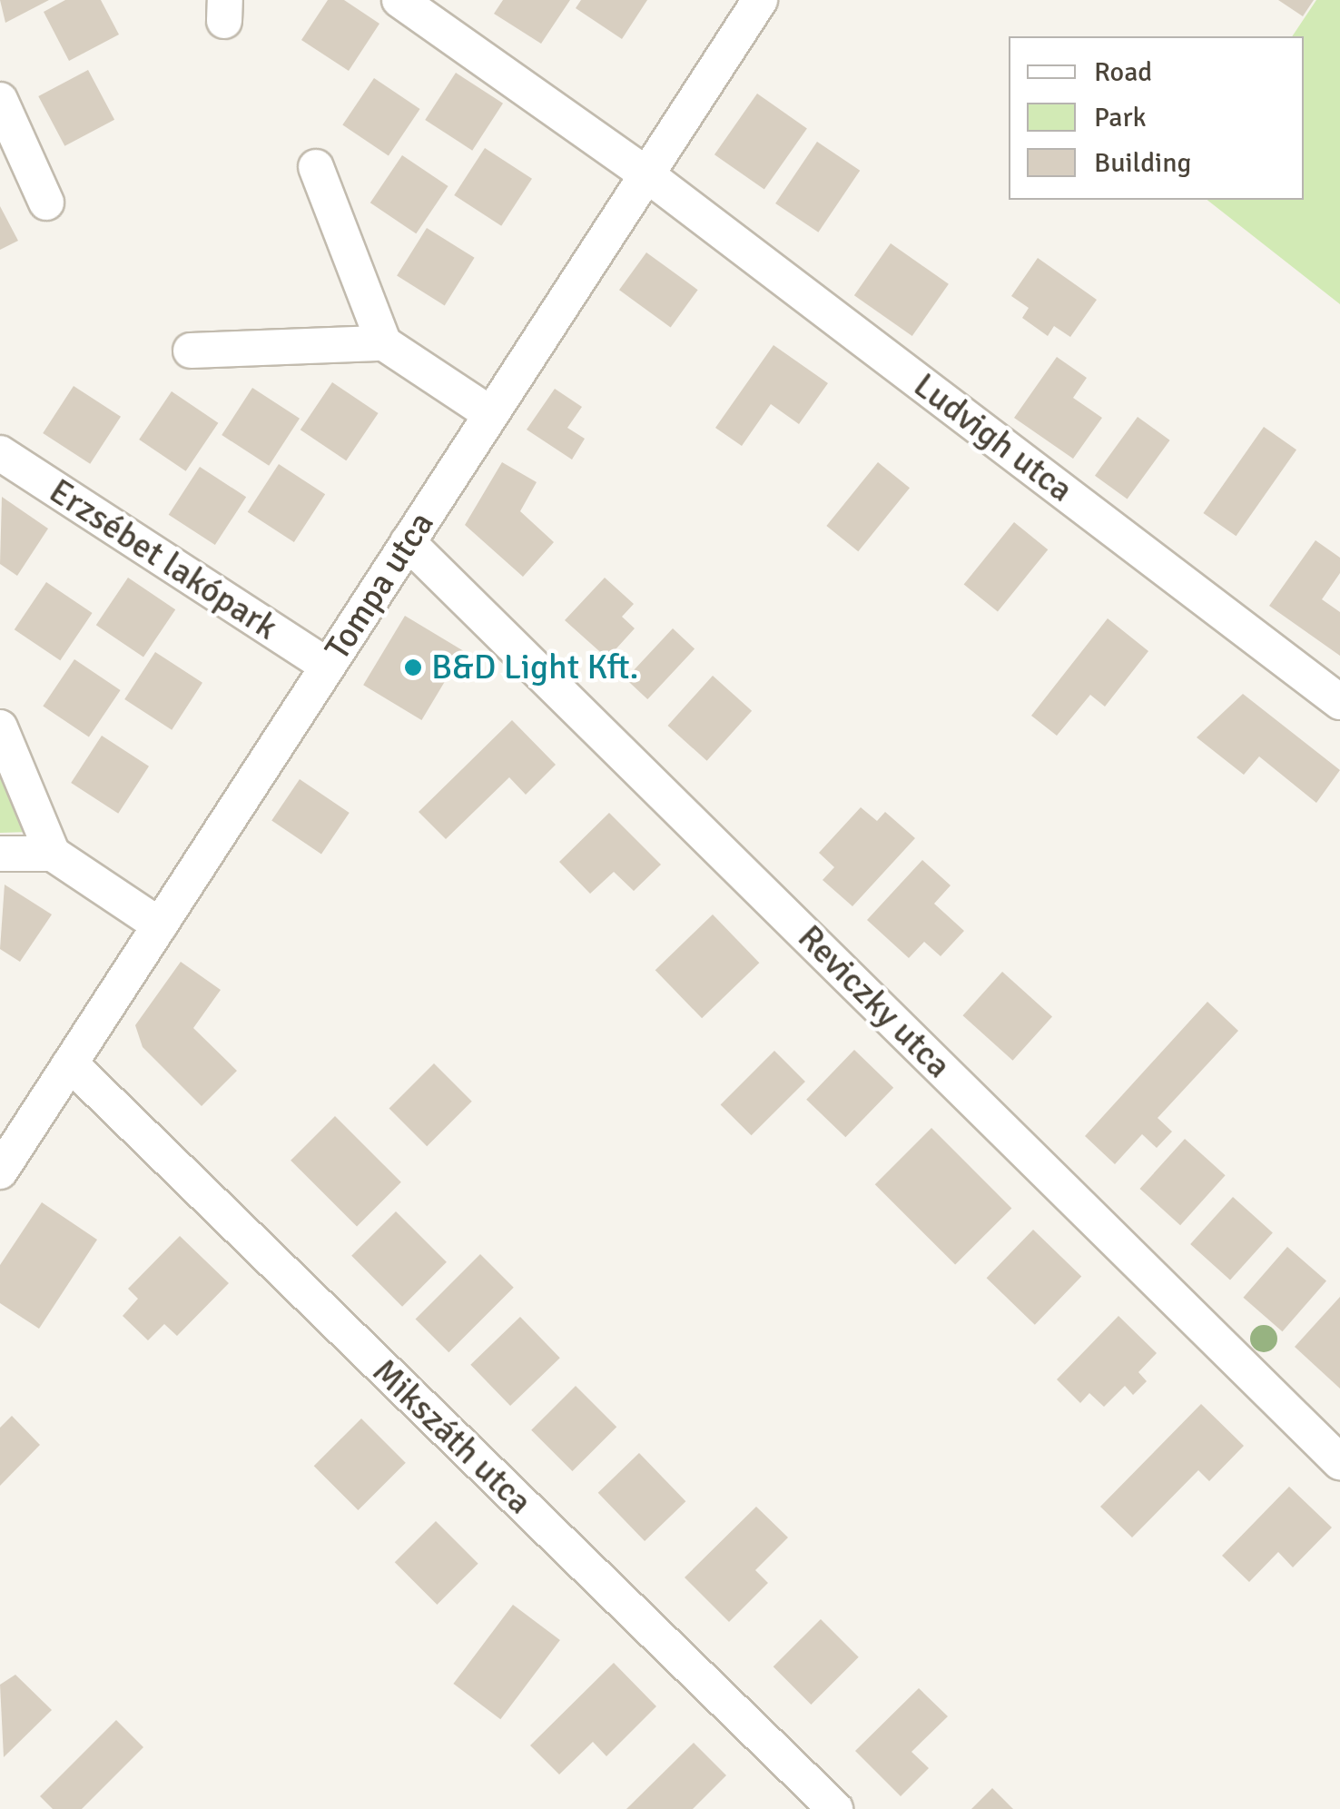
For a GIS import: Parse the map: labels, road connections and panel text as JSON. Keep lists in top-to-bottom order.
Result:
{
  "streets": {
    "street": [
      "Ludvigh utca",
      "Erzsébet lakópark",
      "Tompa utca",
      "Reviczky utca",
      "Mikszáth utca"
    ]
  },
  "crossings": [
    ["Ludvigh utca", "Tompa utca"],
    ["Erzsébet lakópark", "Tompa utca"],
    ["Tompa utca", "Reviczky utca"],
    ["Tompa utca", "Mikszáth utca"]
  ],
  "places": ["B&D Light Kft."],
  "legend": ["Road", "Park", "Building"]
}
